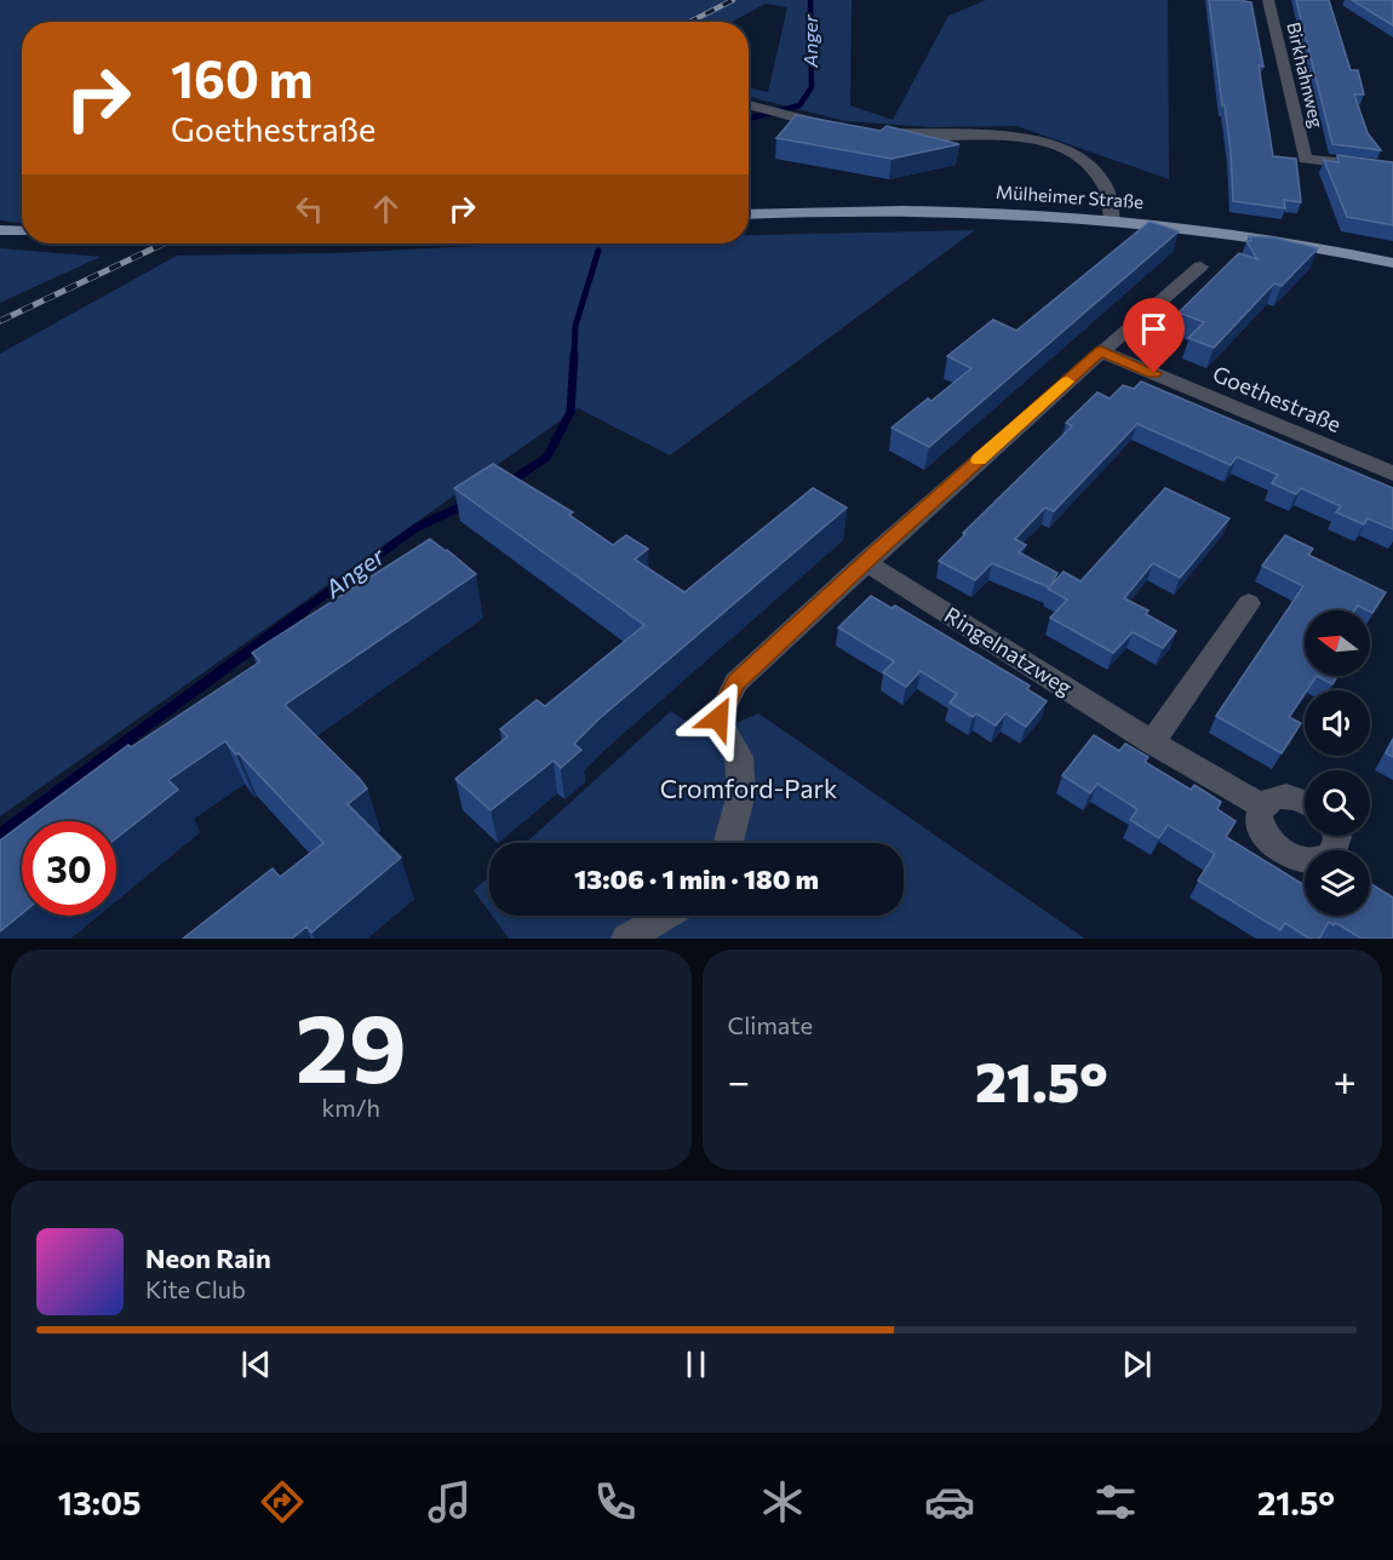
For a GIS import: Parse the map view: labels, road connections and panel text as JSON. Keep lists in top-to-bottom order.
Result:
{
  "streets": {
    "main road": ["Mülheimer Straße"],
    "street": ["Birkhahnweg", "Goethestraße", "Ringelnatzweg"]
  },
  "water": ["Anger"],
  "parks": ["Cromford-Park"],
  "north": "left",
  "page": {
    "turn": ["160 m", "Goethestraße"],
    "limit": "30",
    "trip": "13:06 · 1 min · 180 m",
    "tile": [
      ["29", "km/h"],
      "Climate"
    ],
    "heat": ["−", "21.5°", "+"],
    "song": ["Neon Rain", "Kite Club"],
    "tabs": ["13:05", "21.5°"]
  }
}
